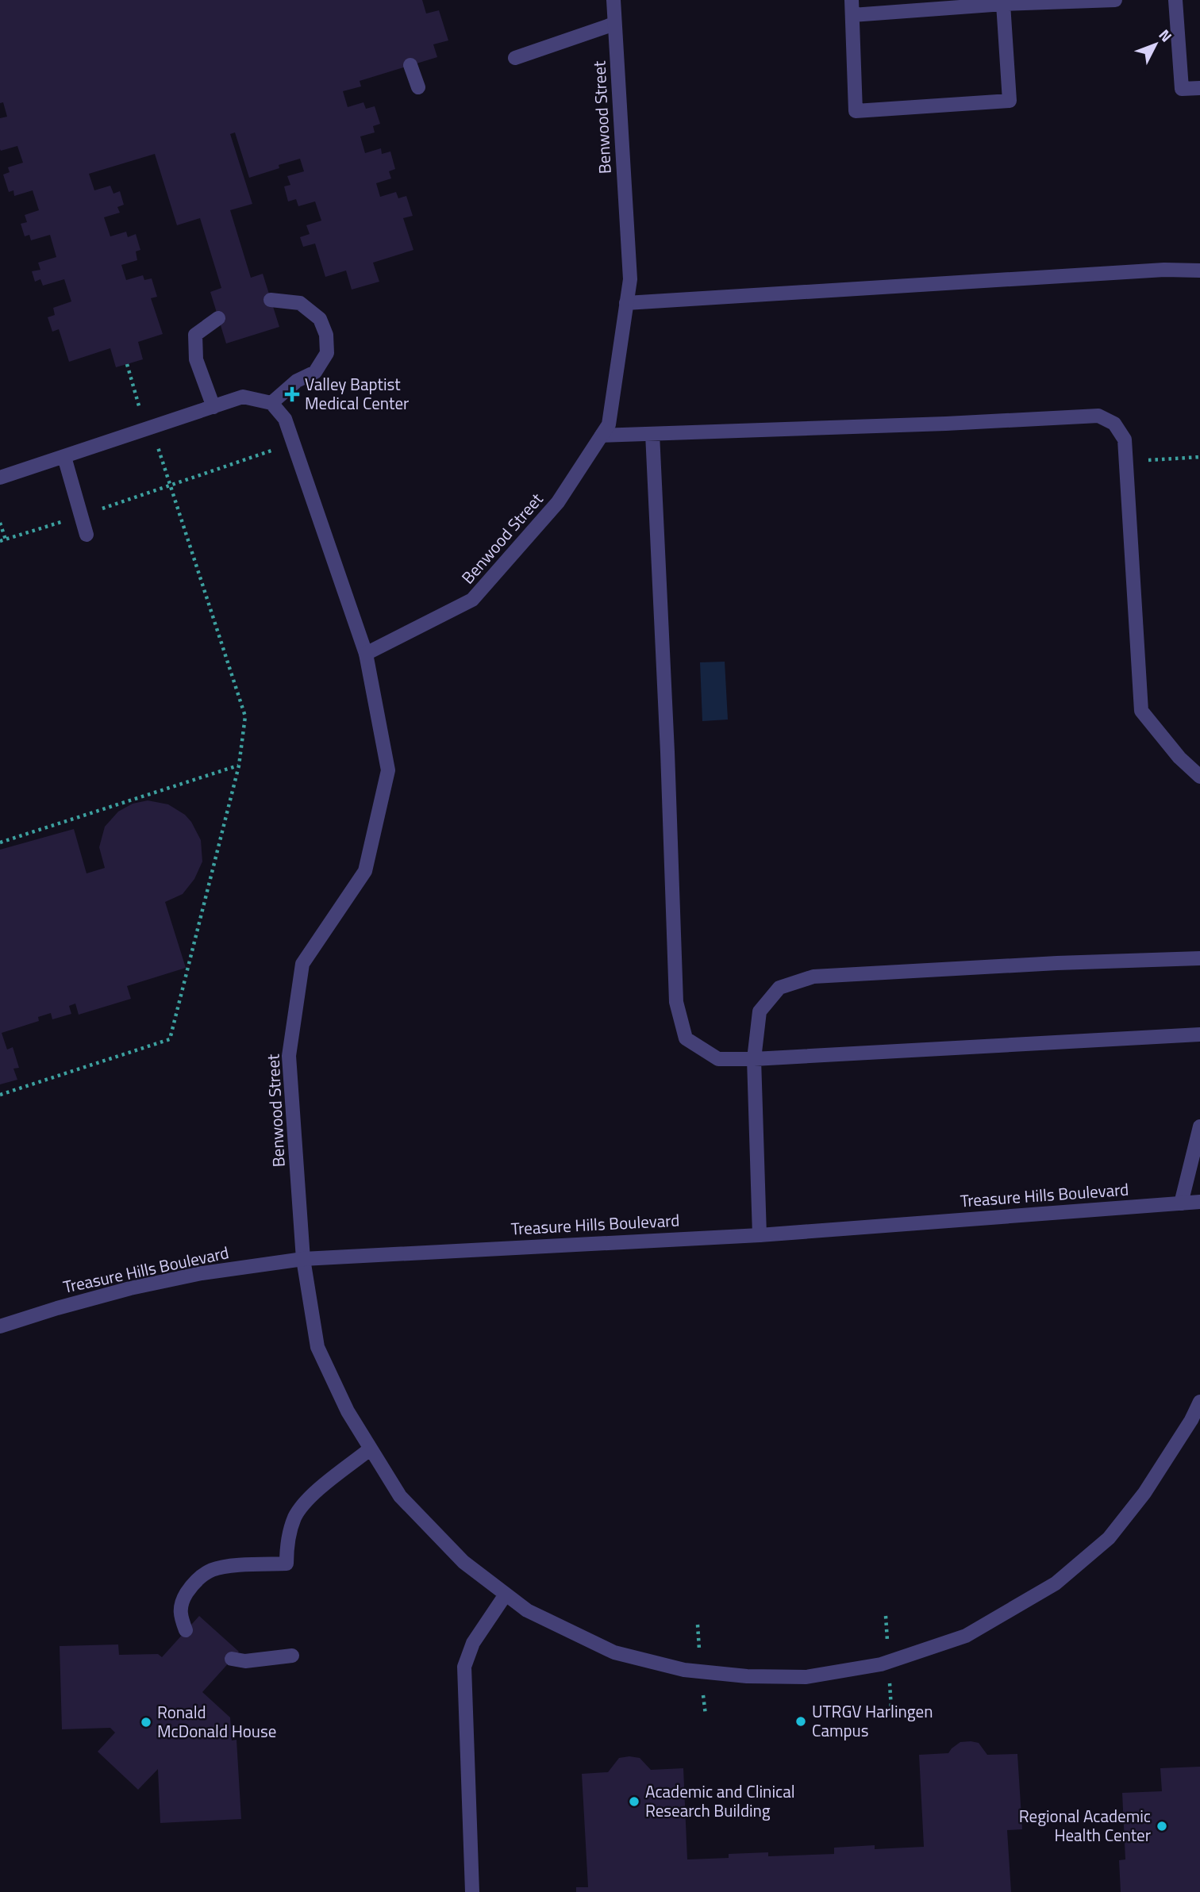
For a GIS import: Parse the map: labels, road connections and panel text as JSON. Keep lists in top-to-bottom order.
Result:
{
  "streets": {
    "street": ["Benwood Street", "Treasure Hills Boulevard"]
  },
  "crossings": [
    ["Benwood Street", "Treasure Hills Boulevard"]
  ],
  "places": {
    "health": ["Valley Baptist Medical Center"],
    "other": [
      "UTRGV Harlingen Campus",
      "Ronald McDonald House",
      "Academic and Clinical Research Building",
      "Regional Academic Health Center"
    ]
  },
  "north": "top right"
}
